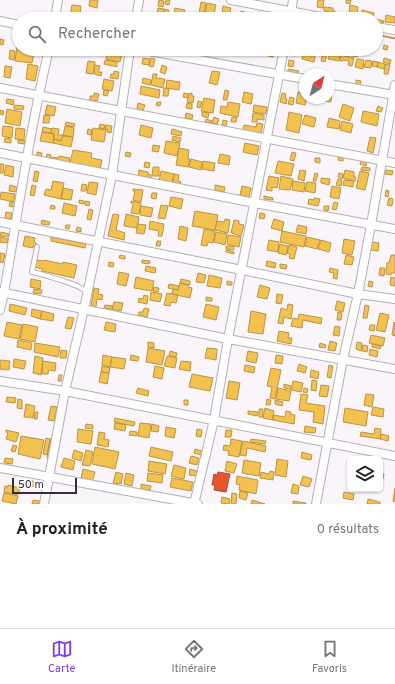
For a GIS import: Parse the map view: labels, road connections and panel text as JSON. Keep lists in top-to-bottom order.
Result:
{
  "scale_bar": "50 m",
  "north": "top right",
  "page": {
    "search": "Rechercher",
    "scale": "50 m",
    "heading": ["À proximité", "0 résultats"],
    "nav": ["Carte", "Itinéraire", "Favoris"]
  }
}
